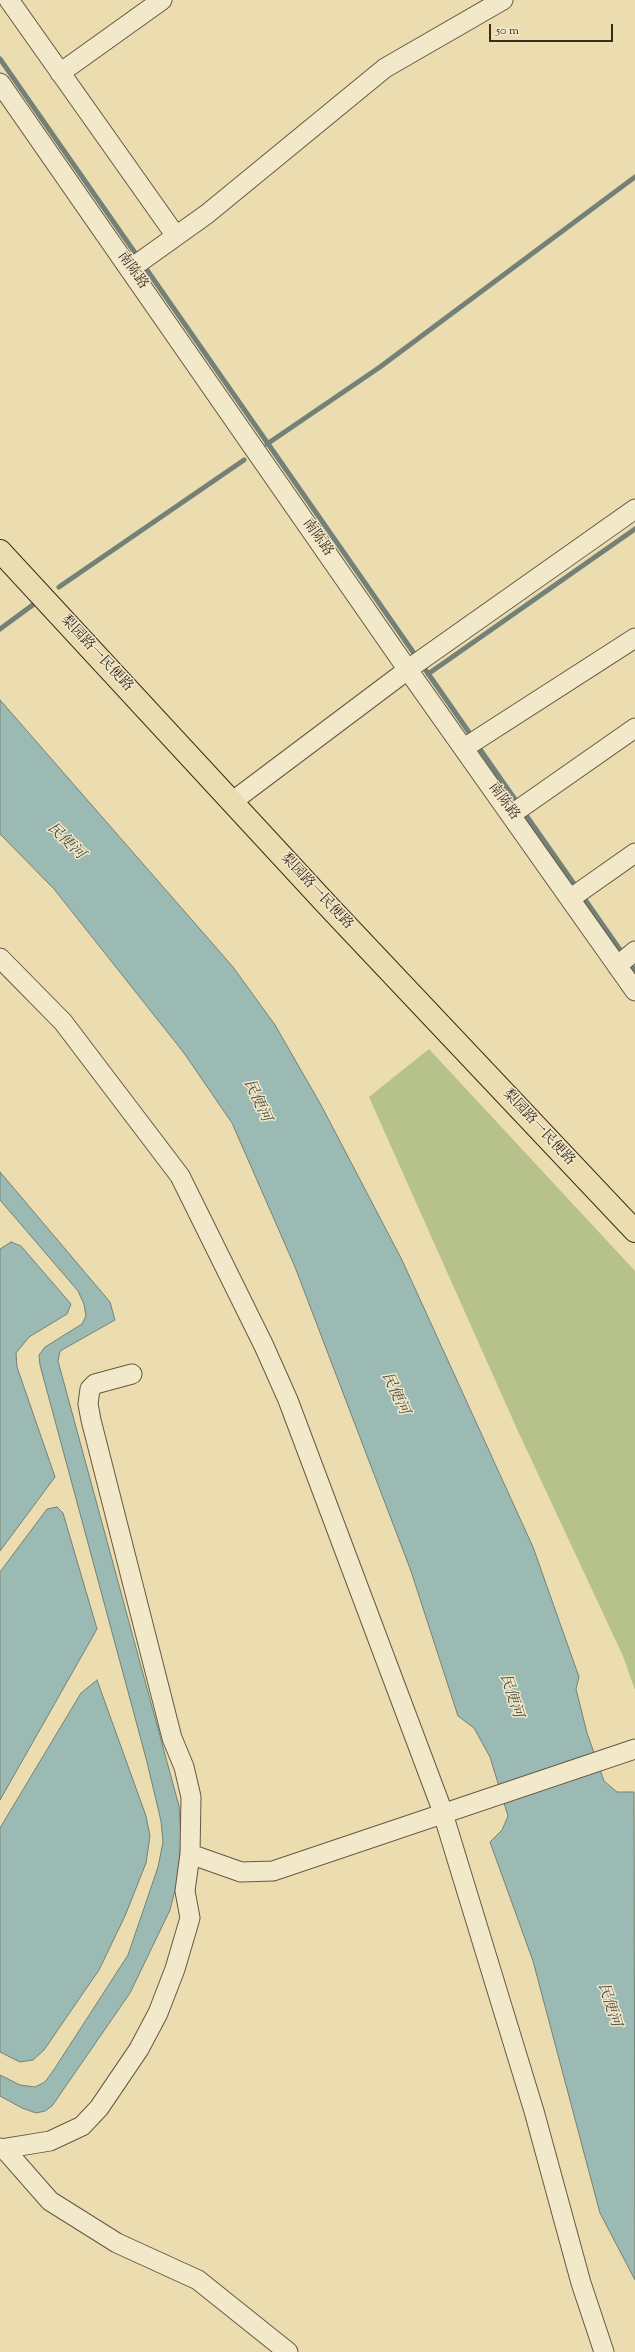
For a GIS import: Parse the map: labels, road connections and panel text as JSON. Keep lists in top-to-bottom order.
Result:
{
  "streets": {
    "main road": ["梨园路一民便路"],
    "street": ["南陈路"]
  },
  "water": ["民便河"],
  "scale_bar": "50 m"
}
